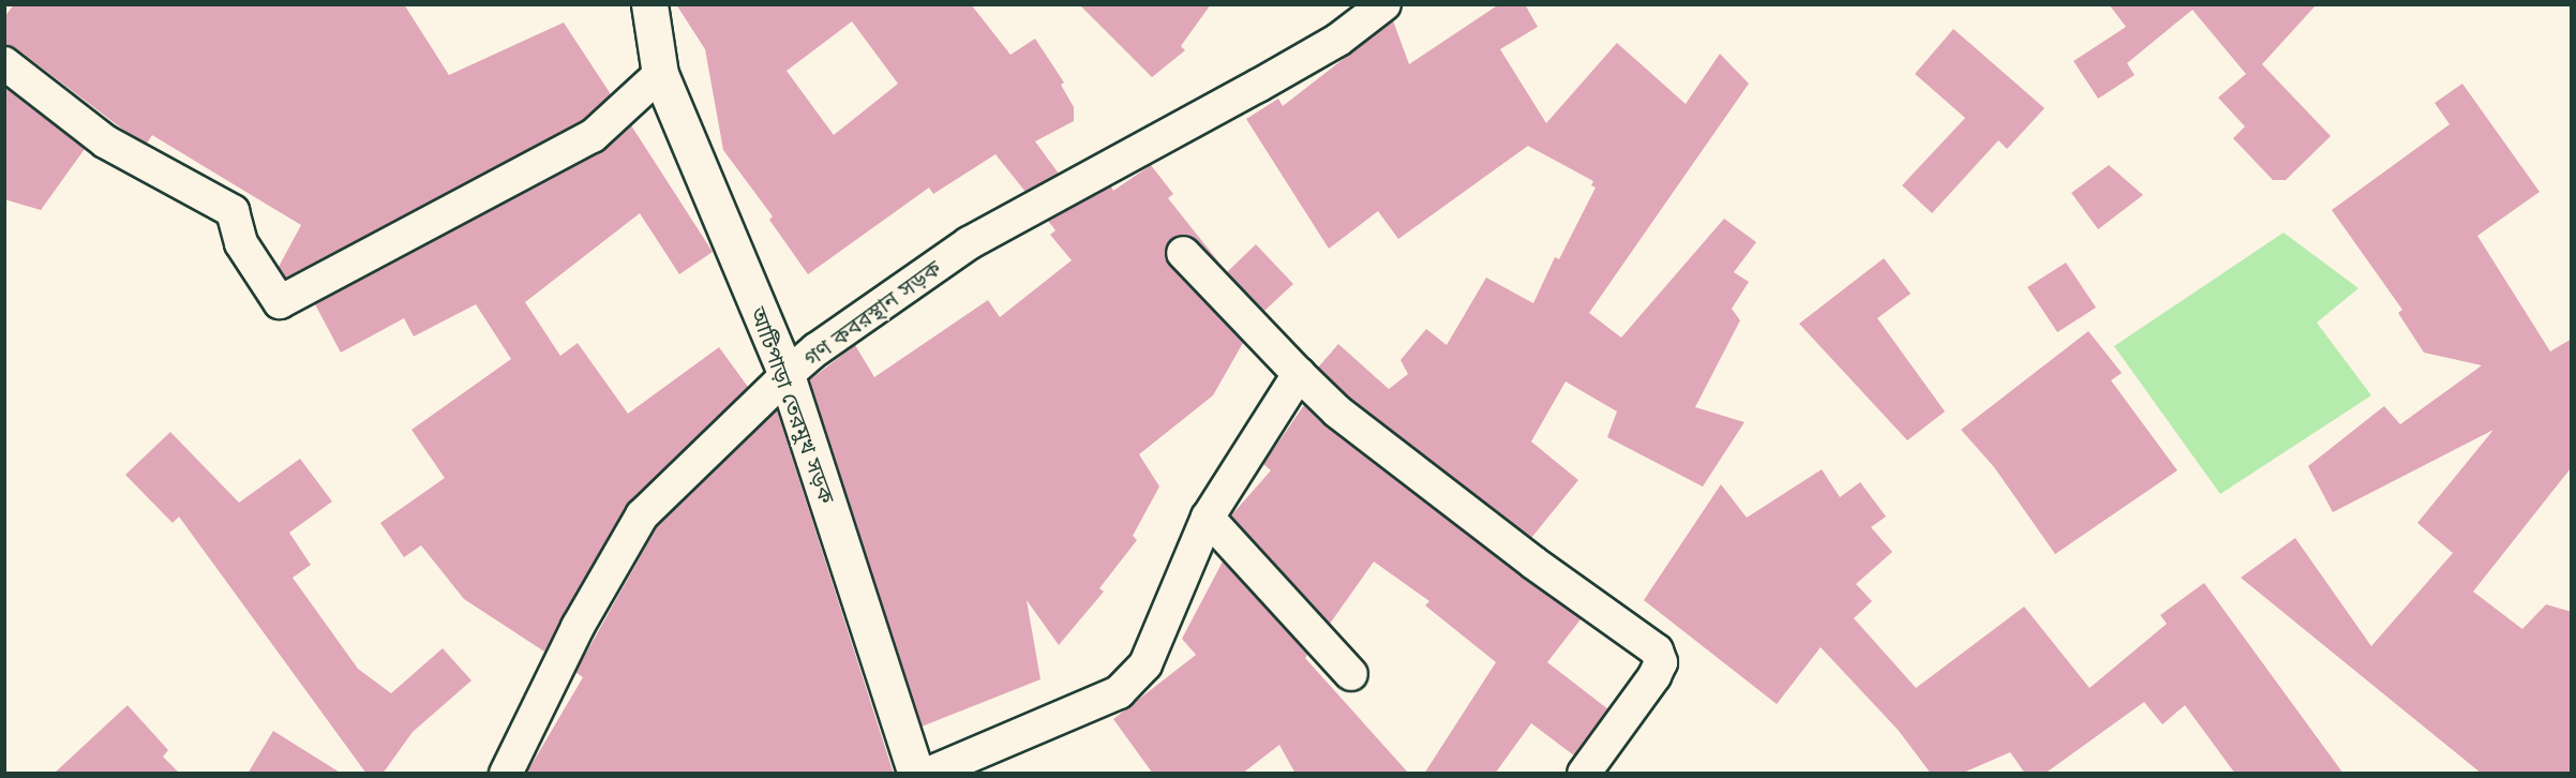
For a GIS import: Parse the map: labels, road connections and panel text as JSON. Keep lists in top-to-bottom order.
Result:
{
  "streets": {
    "main road": ["আটিপাড়া তেরমুখ সড়ক"],
    "street": ["গণ কবরস্থান সড়ক"]
  },
  "crossings": [
    ["গণ কবরস্থান সড়ক", "আটিপাড়া তেরমুখ সড়ক"]
  ]
}
